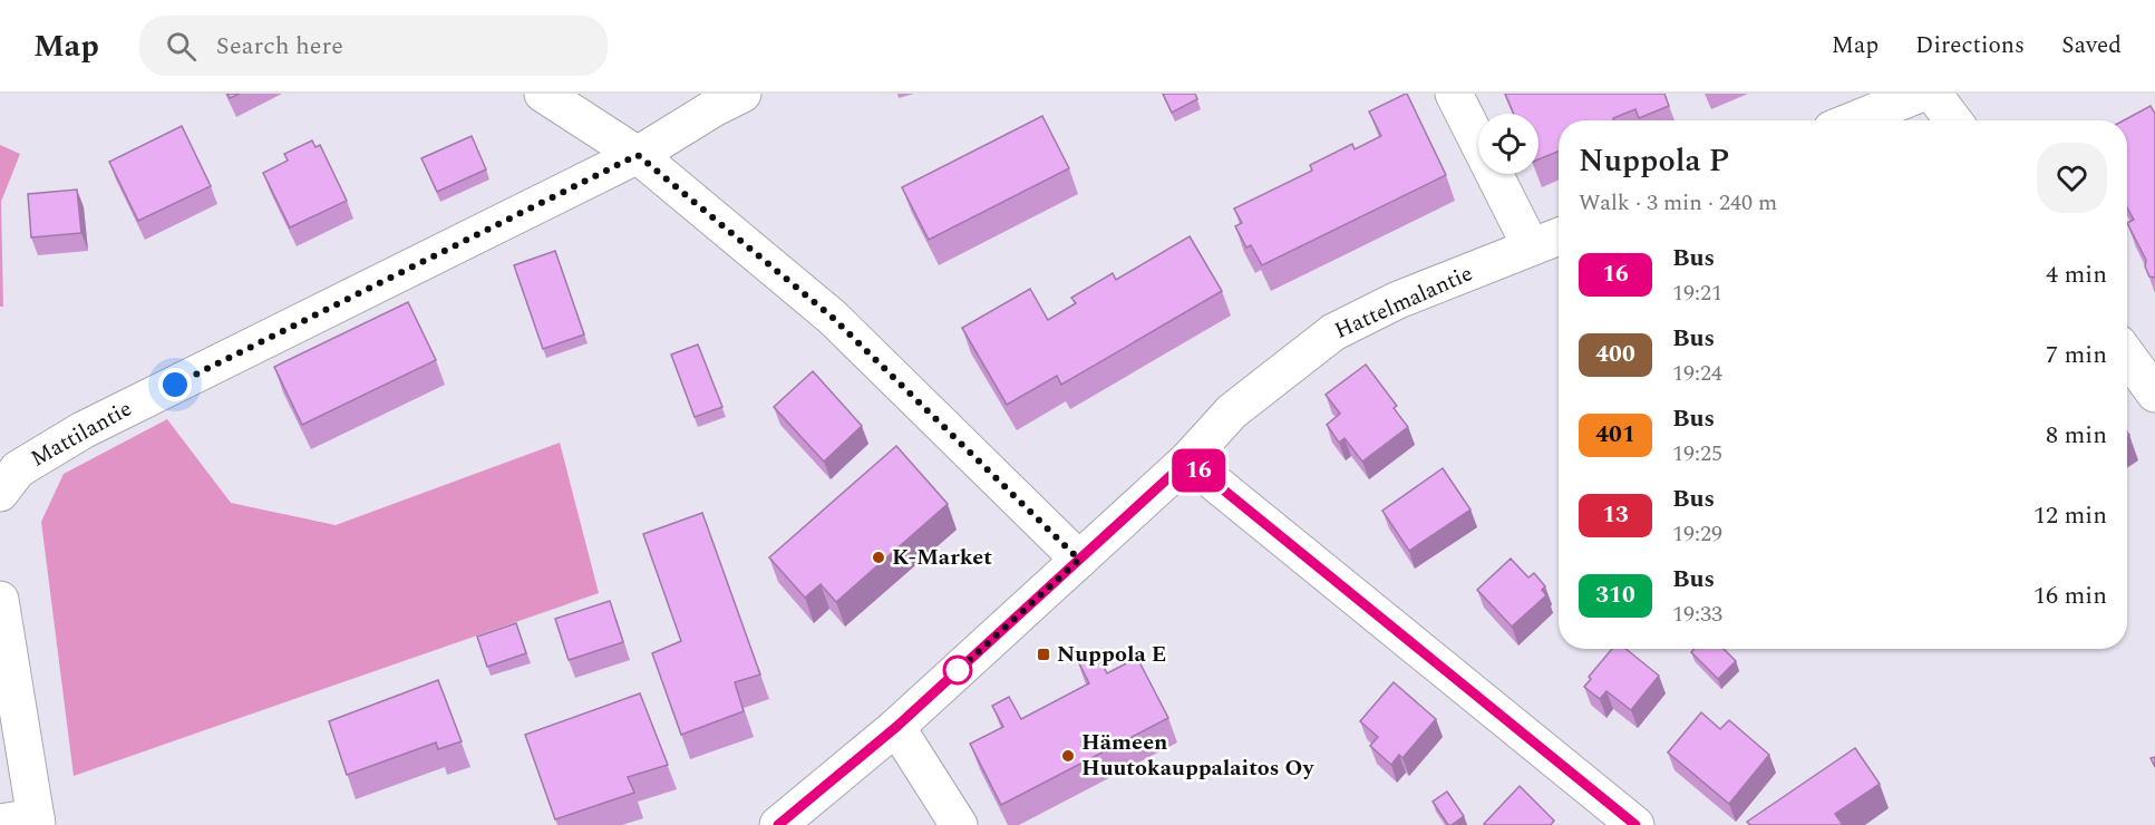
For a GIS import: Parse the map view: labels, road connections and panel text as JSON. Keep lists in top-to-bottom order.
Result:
{
  "streets": {
    "street": ["Hattelmalantie", "Mattilantie"]
  },
  "places": {
    "other": ["K-Market", "Hämeen Huutokauppalaitos Oy"],
    "transit": ["Nuppola E"]
  },
  "lines": ["bus line 16"],
  "page": {
    "header": "Map",
    "search": "Search here",
    "nav": ["Map", "Directions", "Saved"],
    "on_map": "16",
    "heading": ["Nuppola P", "Walk · 3 min · 240 m"],
    "list": [
      {
        "mark": "16",
        "name": "Bus",
        "note": "19:21",
        "value": "4 min"
      },
      {
        "mark": "400",
        "name": "Bus",
        "note": "19:24",
        "value": "7 min"
      },
      {
        "mark": "401",
        "name": "Bus",
        "note": "19:25",
        "value": "8 min"
      },
      {
        "mark": "13",
        "name": "Bus",
        "note": "19:29",
        "value": "12 min"
      },
      {
        "mark": "310",
        "name": "Bus",
        "note": "19:33",
        "value": "16 min"
      }
    ]
  }
}
